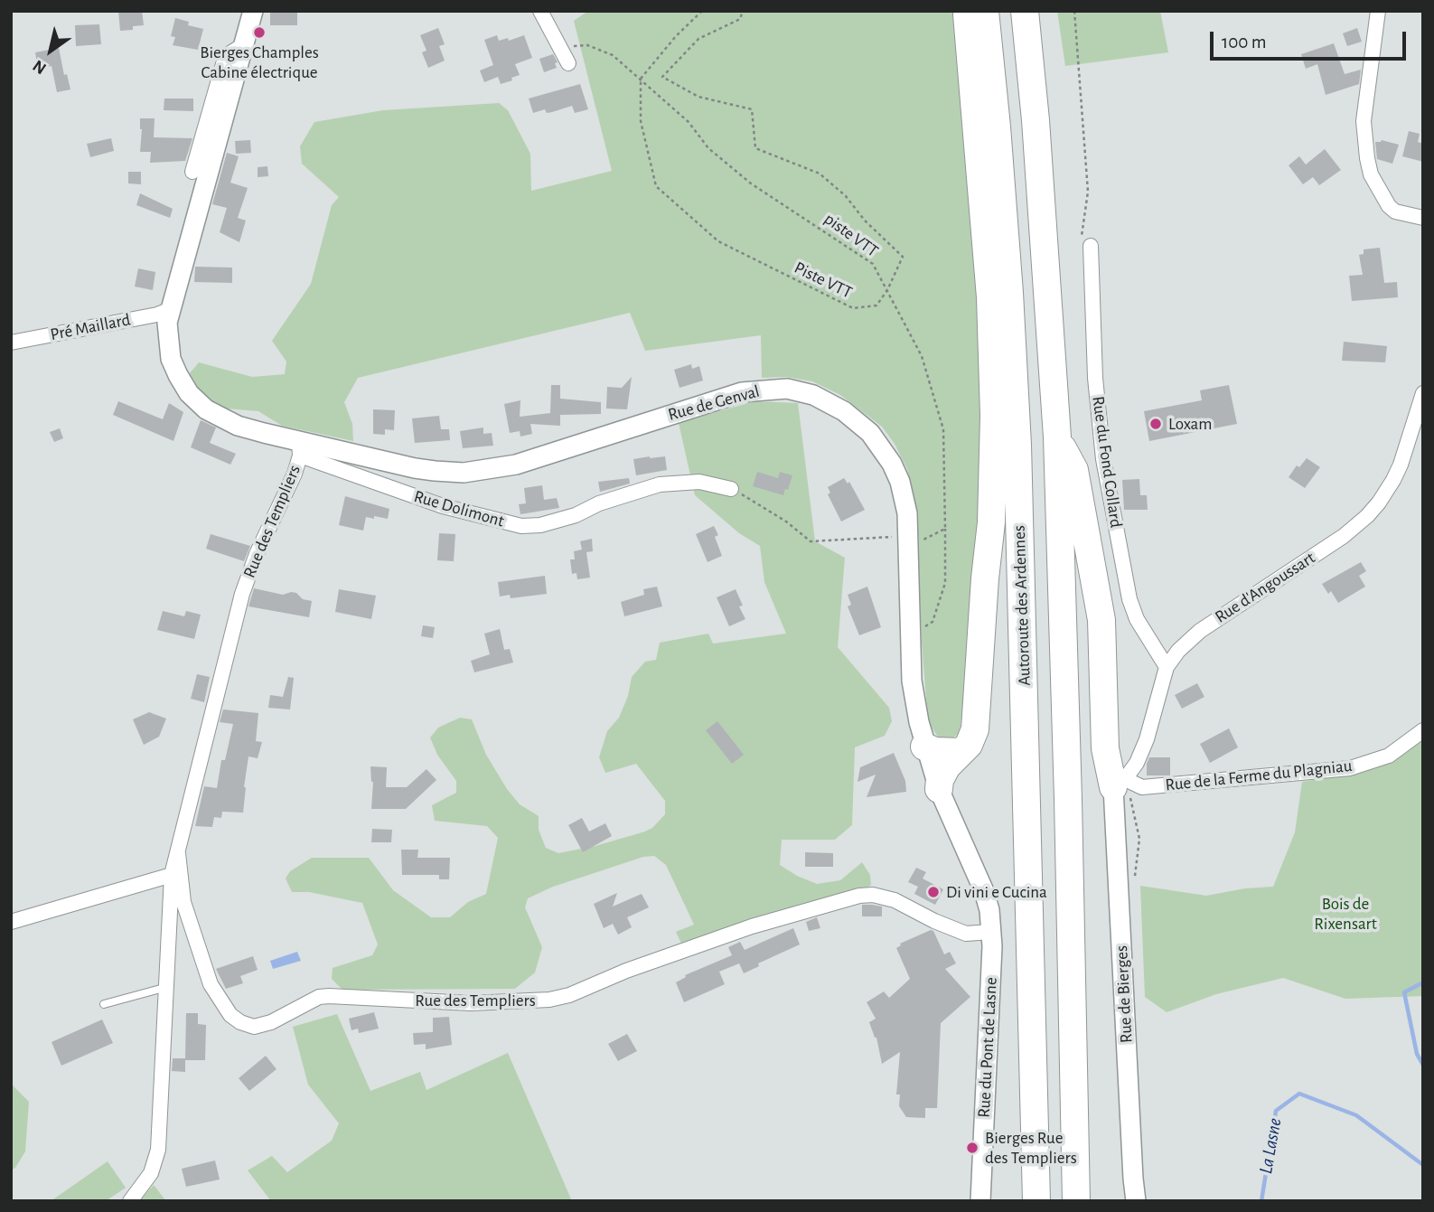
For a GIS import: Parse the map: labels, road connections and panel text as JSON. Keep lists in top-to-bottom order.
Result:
{
  "streets": {
    "highway": ["Autoroute des Ardennes"],
    "street": [
      "Pré Maillard",
      "Rue de Genval",
      "Rue du Fond Collard",
      "Rue Dolimont",
      "Rue des Templiers",
      "Rue d'Angoussart",
      "Rue de la Ferme du Plagniau",
      "Rue de Bierges",
      "Rue du Pont de Lasne"
    ],
    "path": ["piste VTT", "Piste VTT"]
  },
  "crossings": [
    ["piste VTT", "Piste VTT"],
    ["piste VTT", "Rue de Genval"],
    ["Pré Maillard", "Rue des Templiers"],
    ["Rue de Genval", "Rue Dolimont"],
    ["Rue de Genval", "Rue des Templiers"],
    ["Rue de Genval", "Rue du Pont de Lasne"],
    ["Rue du Fond Collard", "Rue d'Angoussart"],
    ["Rue Dolimont", "Rue des Templiers"],
    ["Rue des Templiers", "Rue du Pont de Lasne"],
    ["Rue d'Angoussart", "Rue de la Ferme du Plagniau"],
    ["Rue d'Angoussart", "Rue de Bierges"],
    ["Rue de la Ferme du Plagniau", "Rue de Bierges"]
  ],
  "water": ["La Lasne"],
  "parks": ["Bois de Rixensart"],
  "places": [
    "Bierges Champles Cabine électrique",
    "Loxam",
    "Di vini e Cucina",
    "Bierges Rue des Templiers"
  ],
  "scale_bar": "100 m",
  "north": "bottom left"
}
